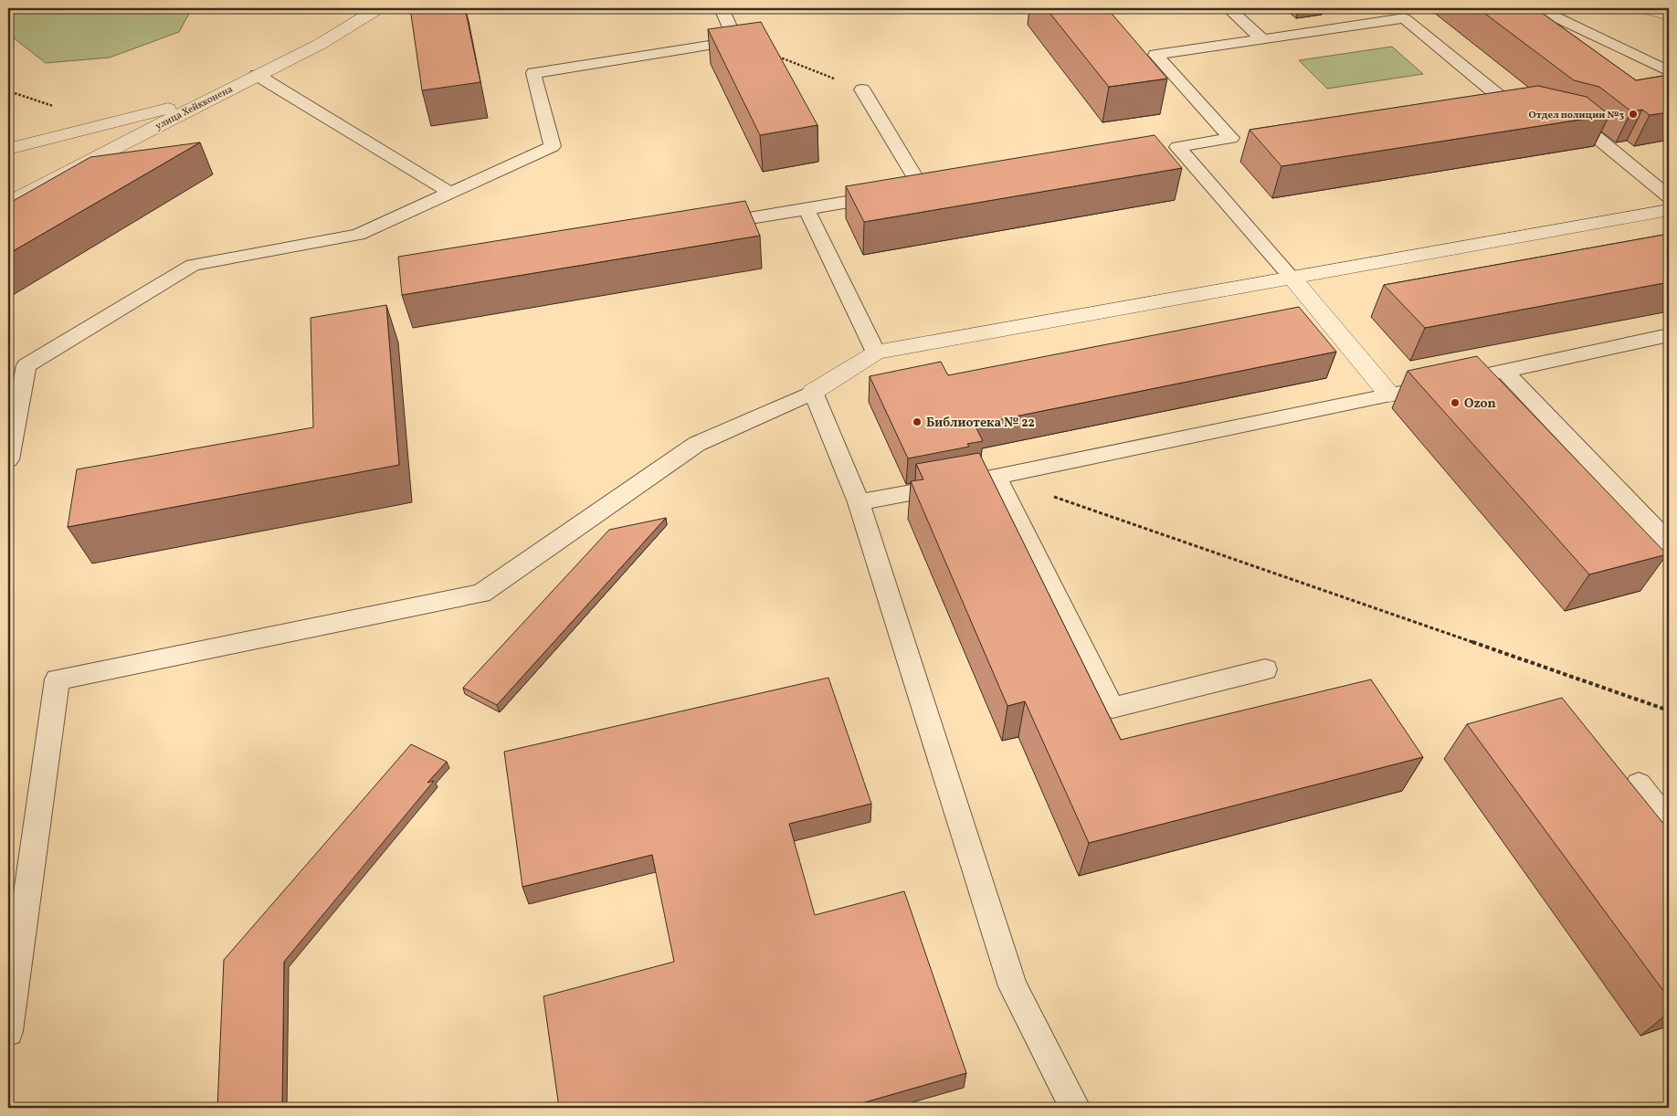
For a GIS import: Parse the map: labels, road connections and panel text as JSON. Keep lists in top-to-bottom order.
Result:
{
  "streets": {
    "street": ["улица Хейкконена"]
  },
  "places": ["Отдел полиции №3", "Ozon", "Библиотека № 22"]
}
